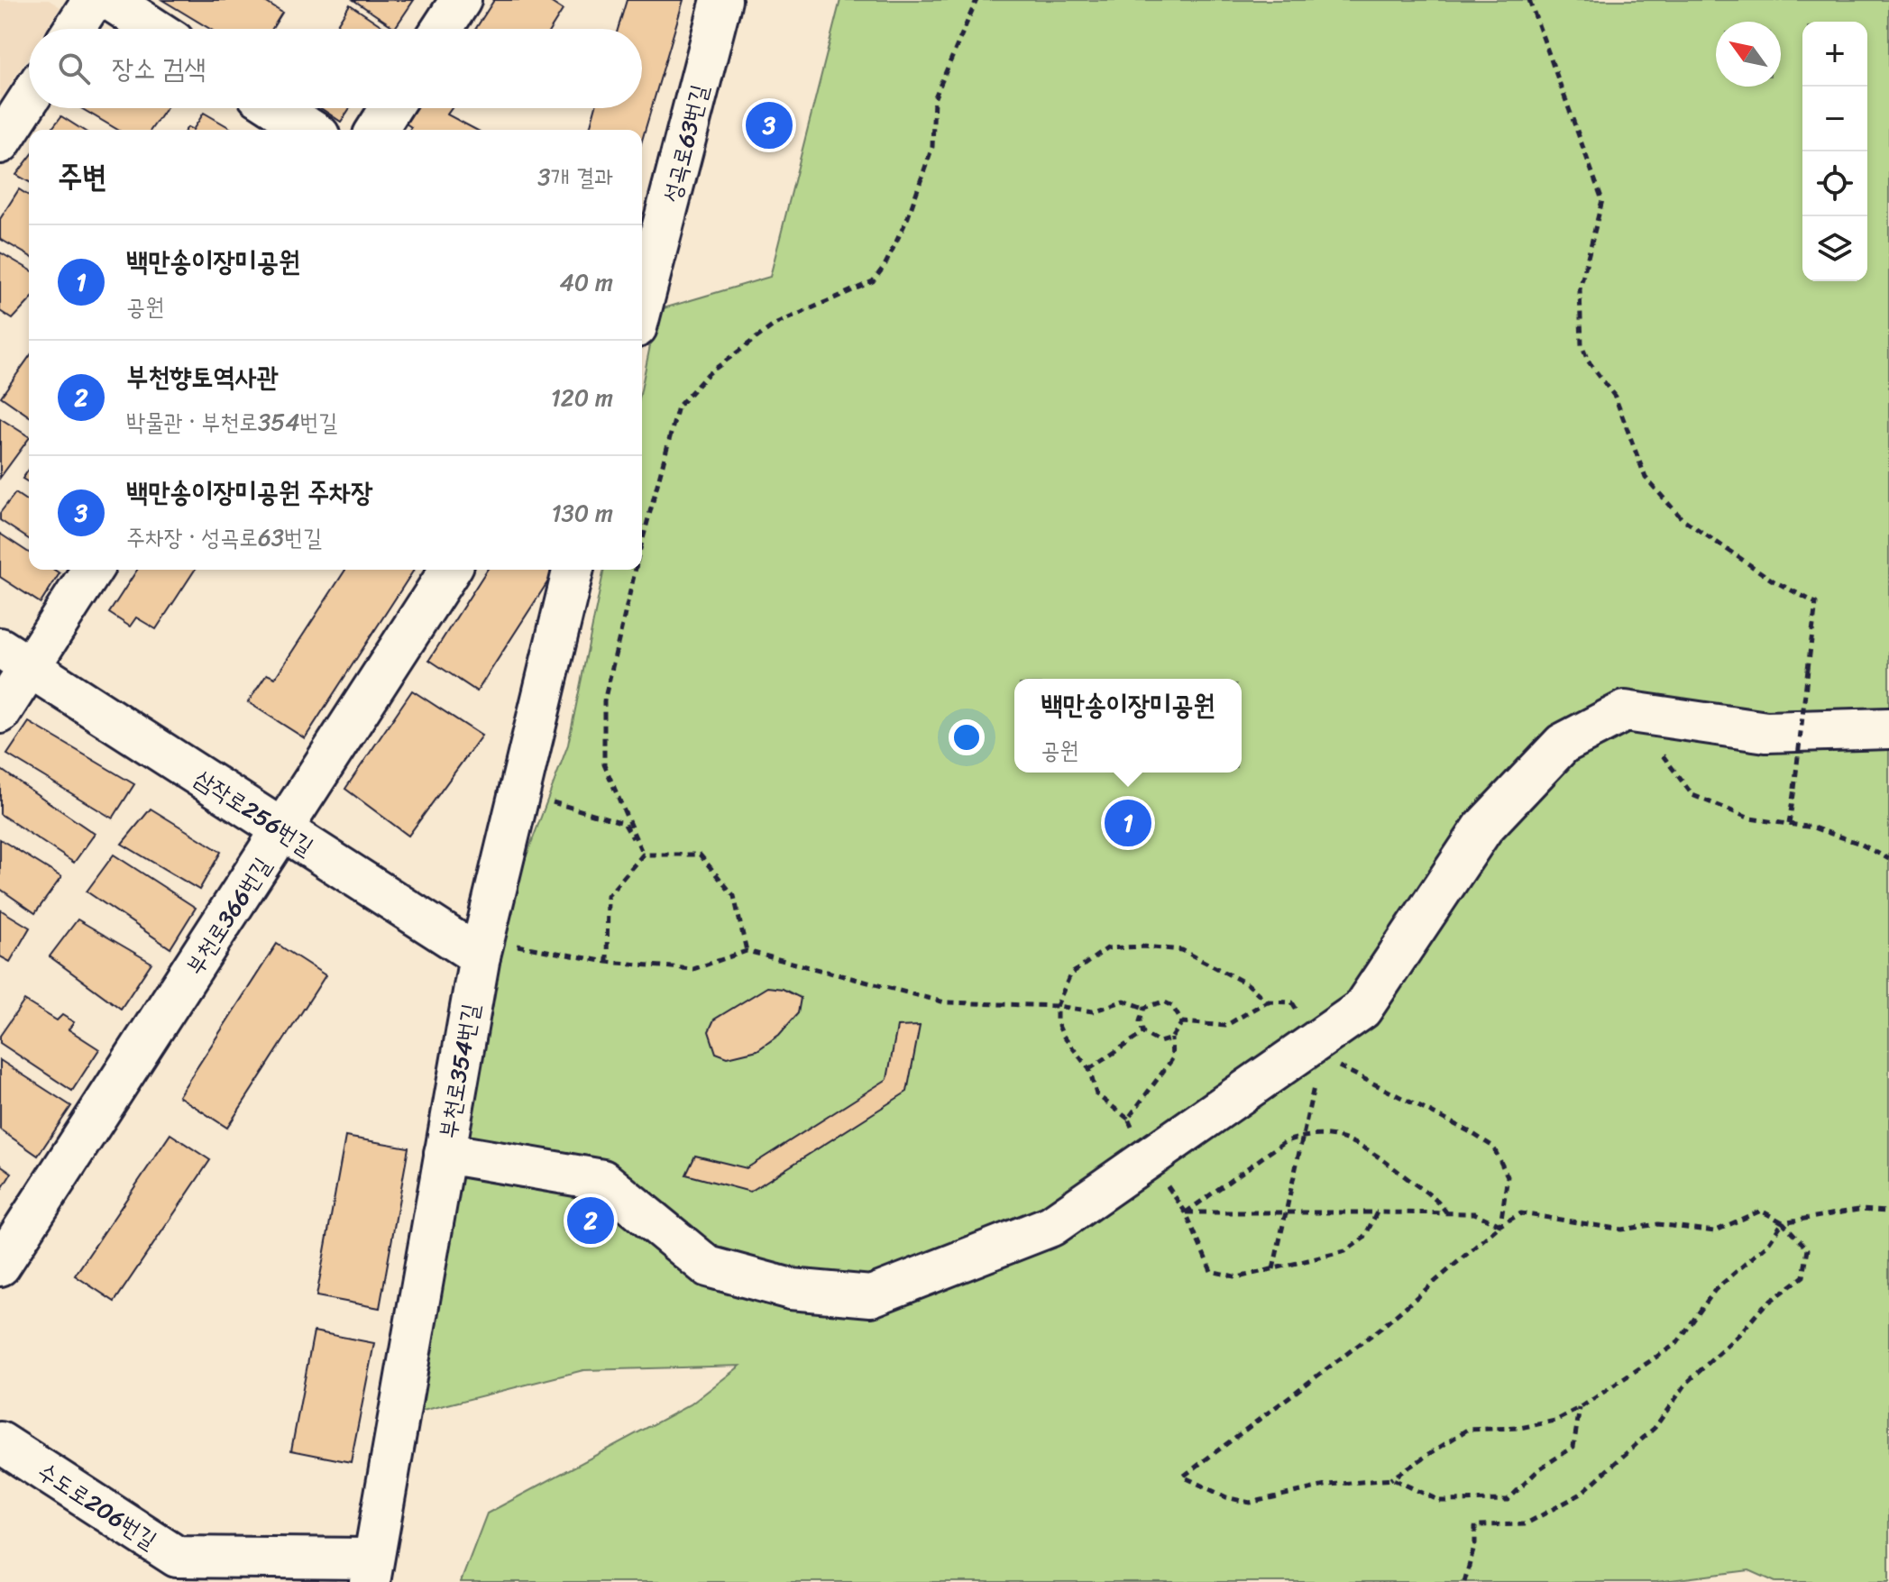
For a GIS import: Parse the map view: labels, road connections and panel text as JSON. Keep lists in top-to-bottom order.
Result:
{
  "streets": {
    "street": [
      "성곡로63번길",
      "삼작로256번길",
      "부천로366번길",
      "부천로354번길",
      "수도로206번길"
    ]
  },
  "crossings": [
    ["삼작로256번길", "부천로366번길"],
    ["삼작로256번길", "부천로354번길"],
    ["부천로354번길", "수도로206번길"]
  ],
  "north": "top left",
  "page": {
    "map_buttons": ["+", "−"],
    "search": "장소 검색",
    "pins": ["3", "1", "2"],
    "heading": ["주변", "3개 결과"],
    "list": [
      {
        "mark": "1",
        "name": "백만송이장미공원",
        "note": "공원",
        "value": "40 m"
      },
      {
        "mark": "2",
        "name": "부천향토역사관",
        "note": "박물관 · 부천로354번길",
        "value": "120 m"
      },
      {
        "mark": "3",
        "name": "백만송이장미공원 주차장",
        "note": "주차장 · 성곡로63번길",
        "value": "130 m"
      }
    ],
    "popup": ["백만송이장미공원", "공원"]
  }
}
